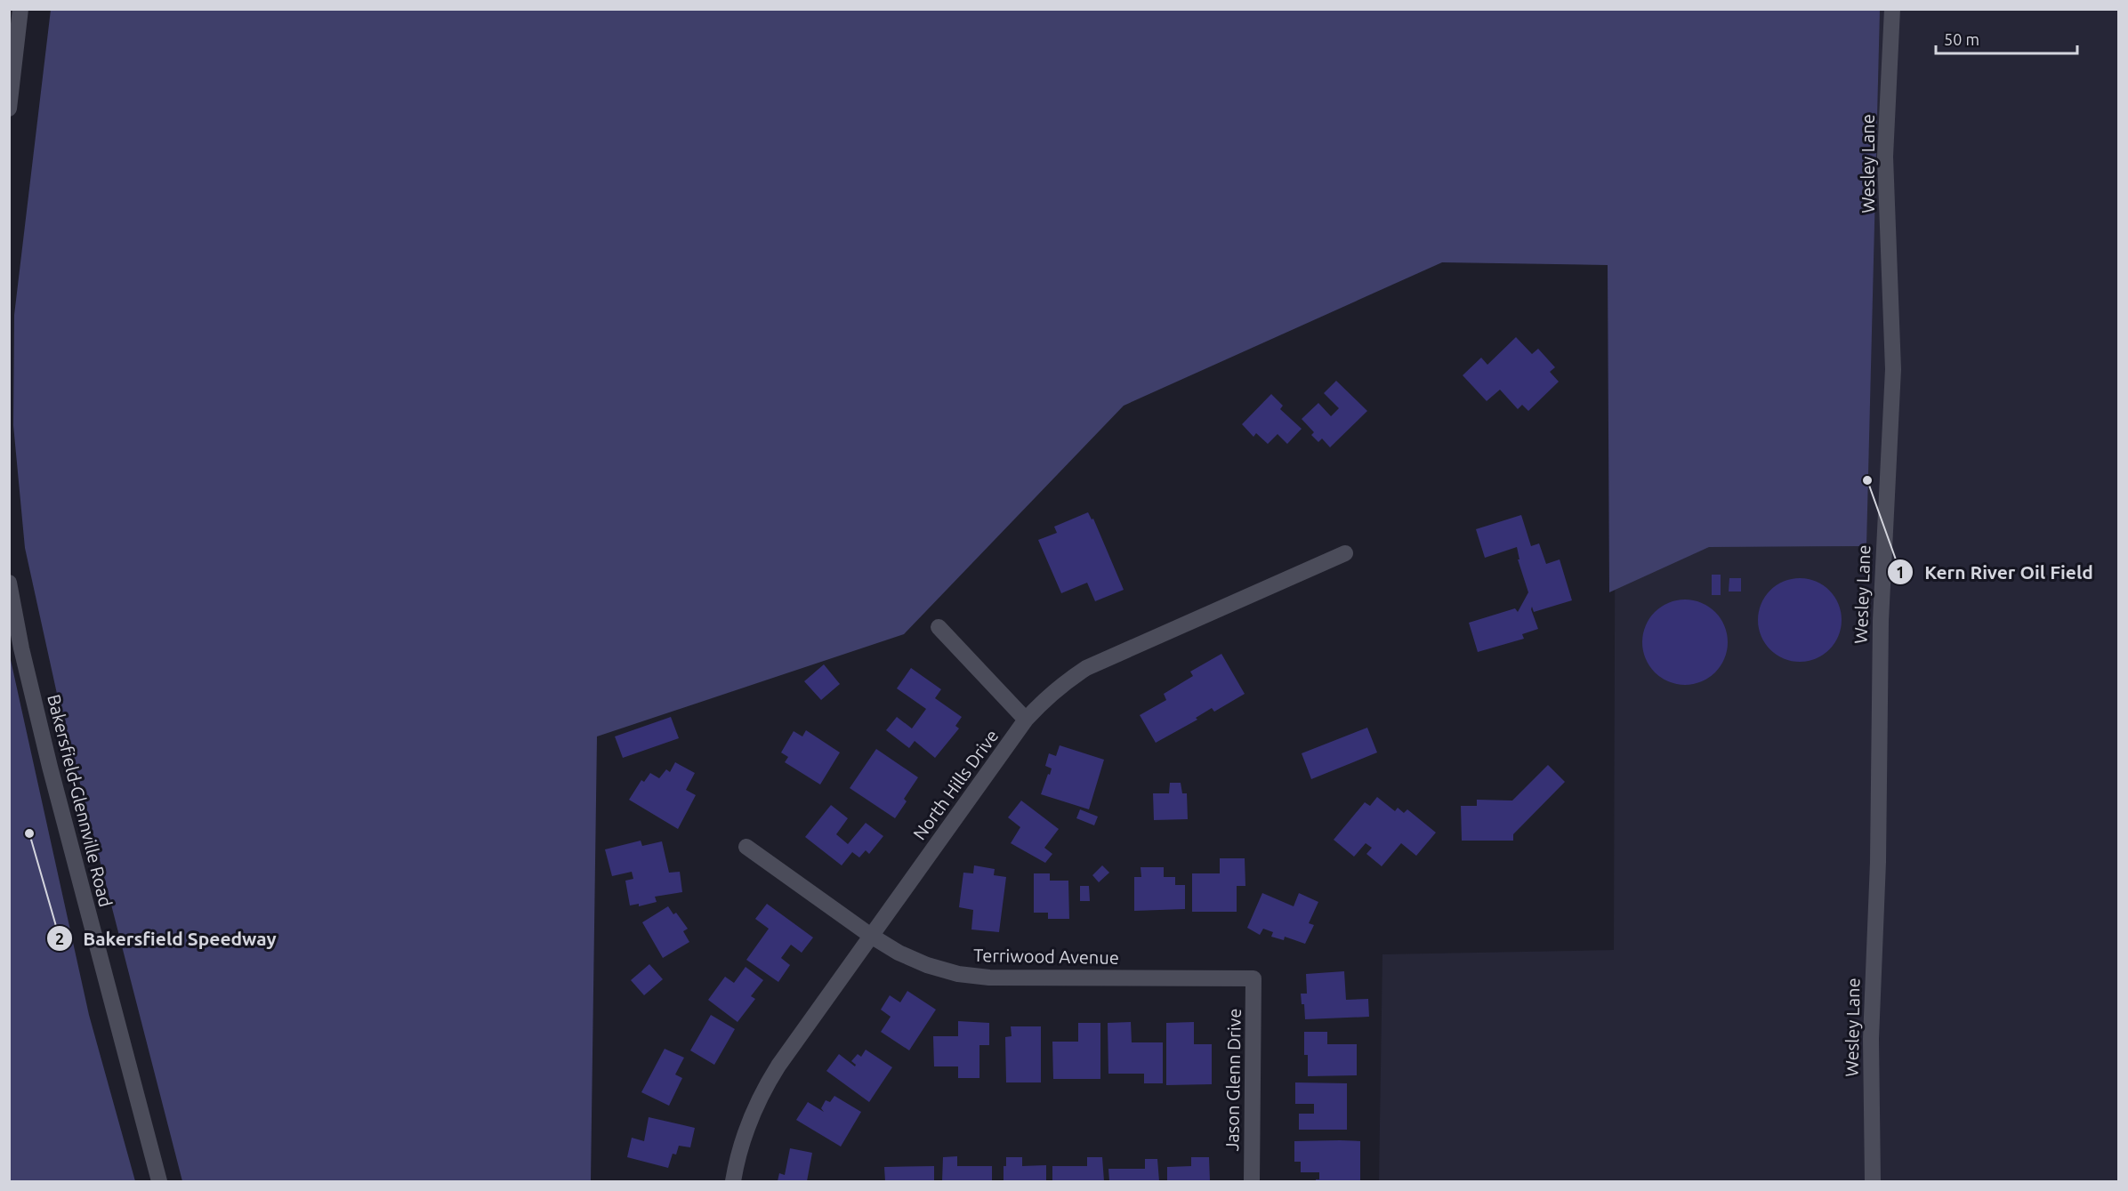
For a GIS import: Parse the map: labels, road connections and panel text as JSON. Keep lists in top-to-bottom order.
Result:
{
  "streets": {
    "street": [
      "Wesley Lane",
      "North Hills Drive",
      "Bakersfield-Glennville Road",
      "Terriwood Avenue",
      "Jason Glenn Drive"
    ]
  },
  "crossings": [
    ["North Hills Drive", "Terriwood Avenue"],
    ["Terriwood Avenue", "Jason Glenn Drive"]
  ],
  "places": ["Kern River Oil Field", "Bakersfield Speedway"],
  "scale_bar": "50 m"
}
